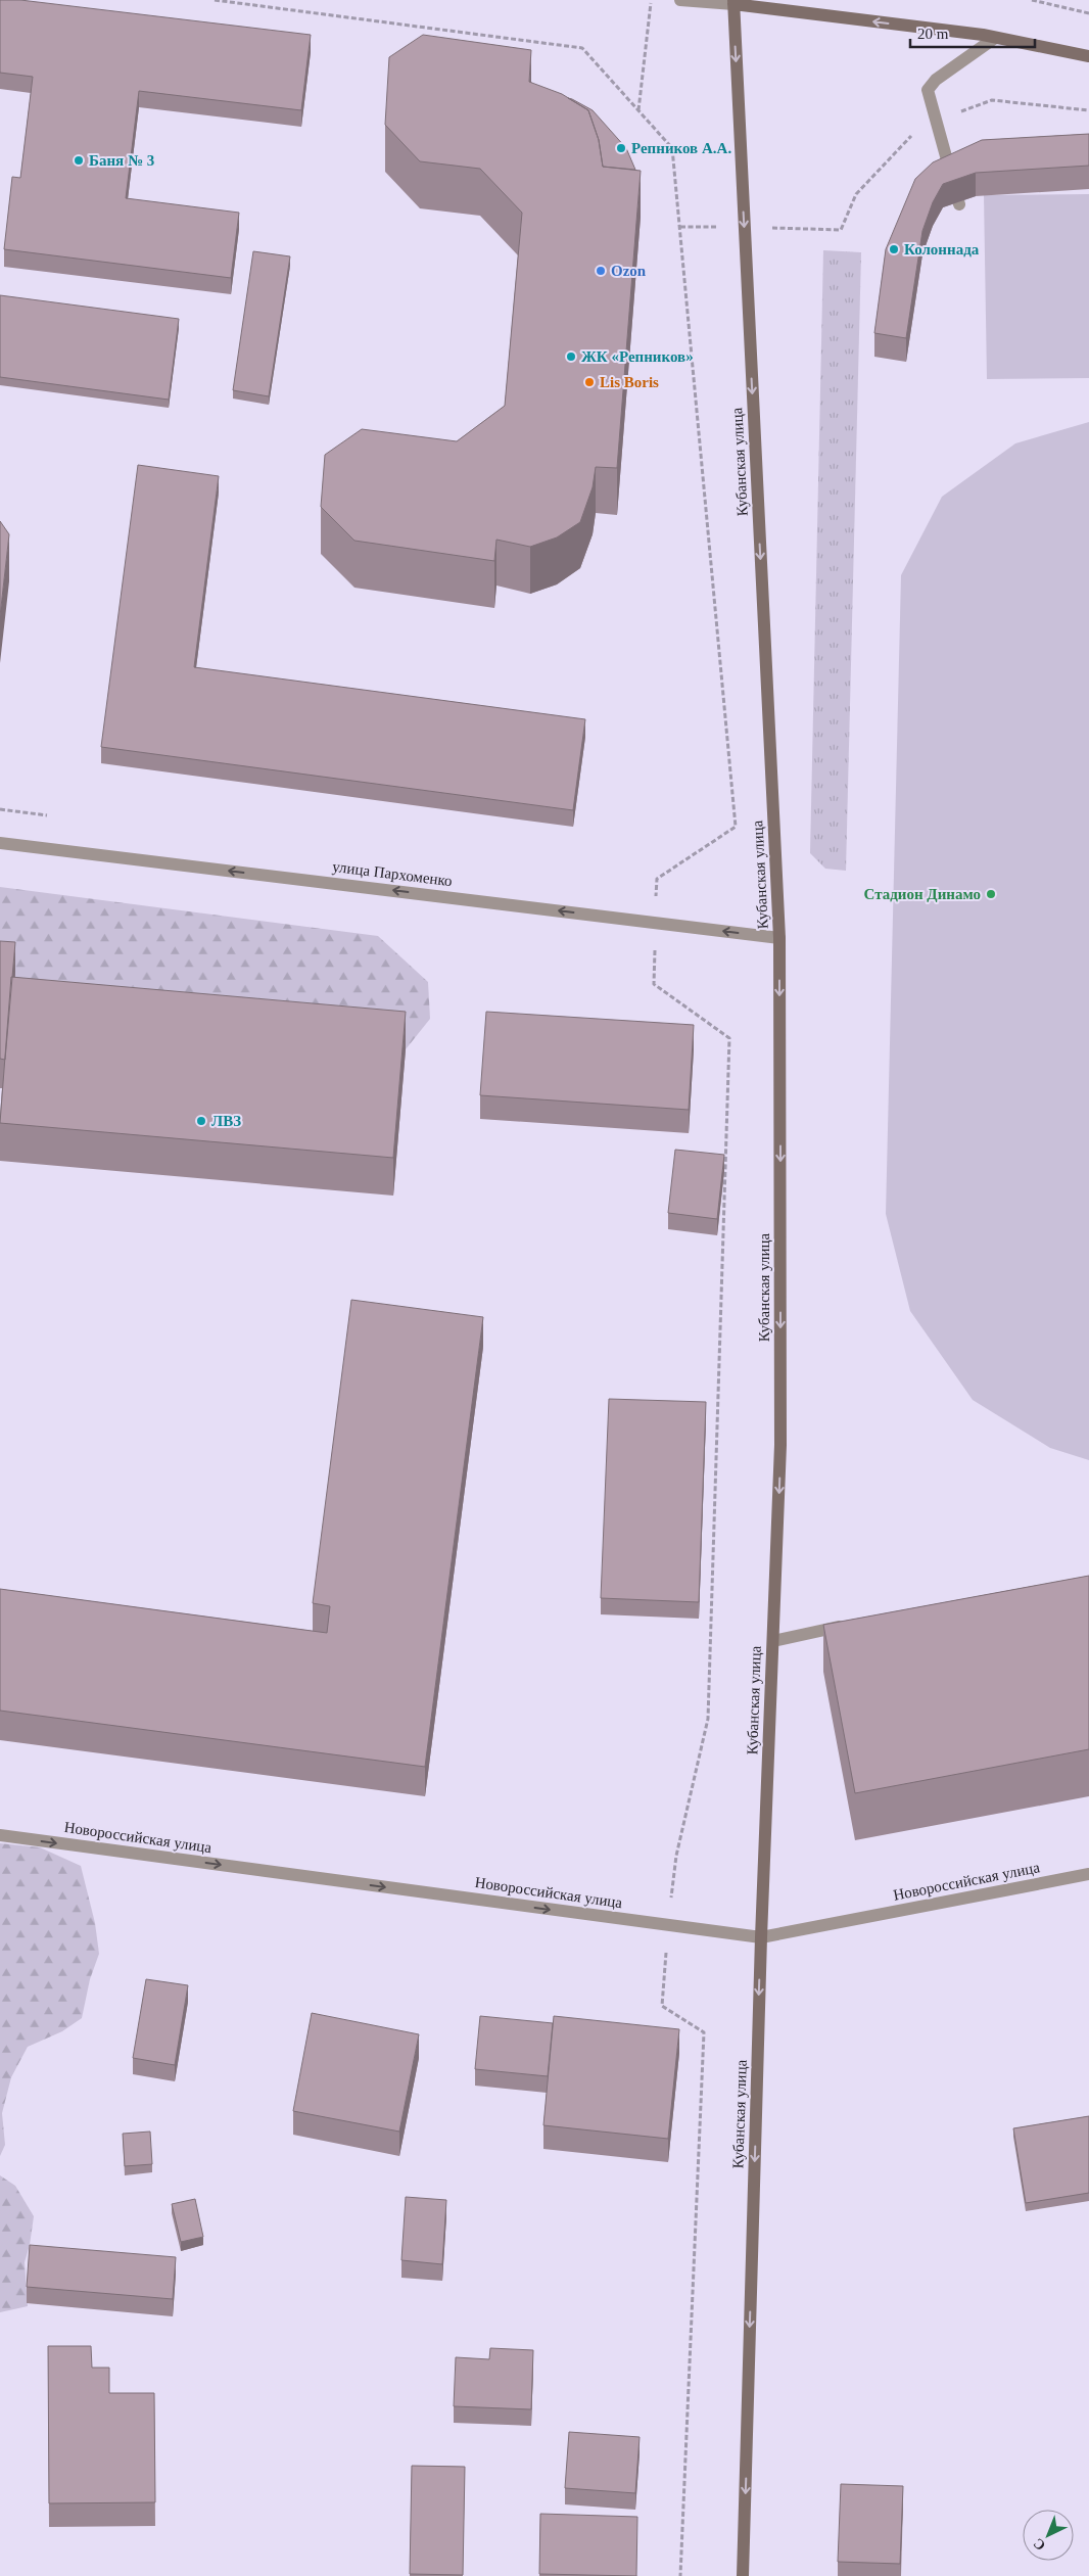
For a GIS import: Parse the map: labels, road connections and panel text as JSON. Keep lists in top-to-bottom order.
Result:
{
  "streets": {
    "main road": ["Кубанская улица"],
    "street": ["улица Пархоменко", "Новороссийская улица"]
  },
  "crossings": [
    ["Кубанская улица", "улица Пархоменко"],
    ["Кубанская улица", "Новороссийская улица"]
  ],
  "one_way": ["Кубанская улица", "улица Пархоменко", "Новороссийская улица"],
  "places": [
    "Репников А.А.",
    "Баня № 3",
    "Колоннада",
    "Ozon",
    "ЖК «Репников»",
    "Lis Boris",
    "Стадион Динамо",
    "ЛВЗ"
  ],
  "scale_bar": "20 m",
  "north": "bottom left"
}
